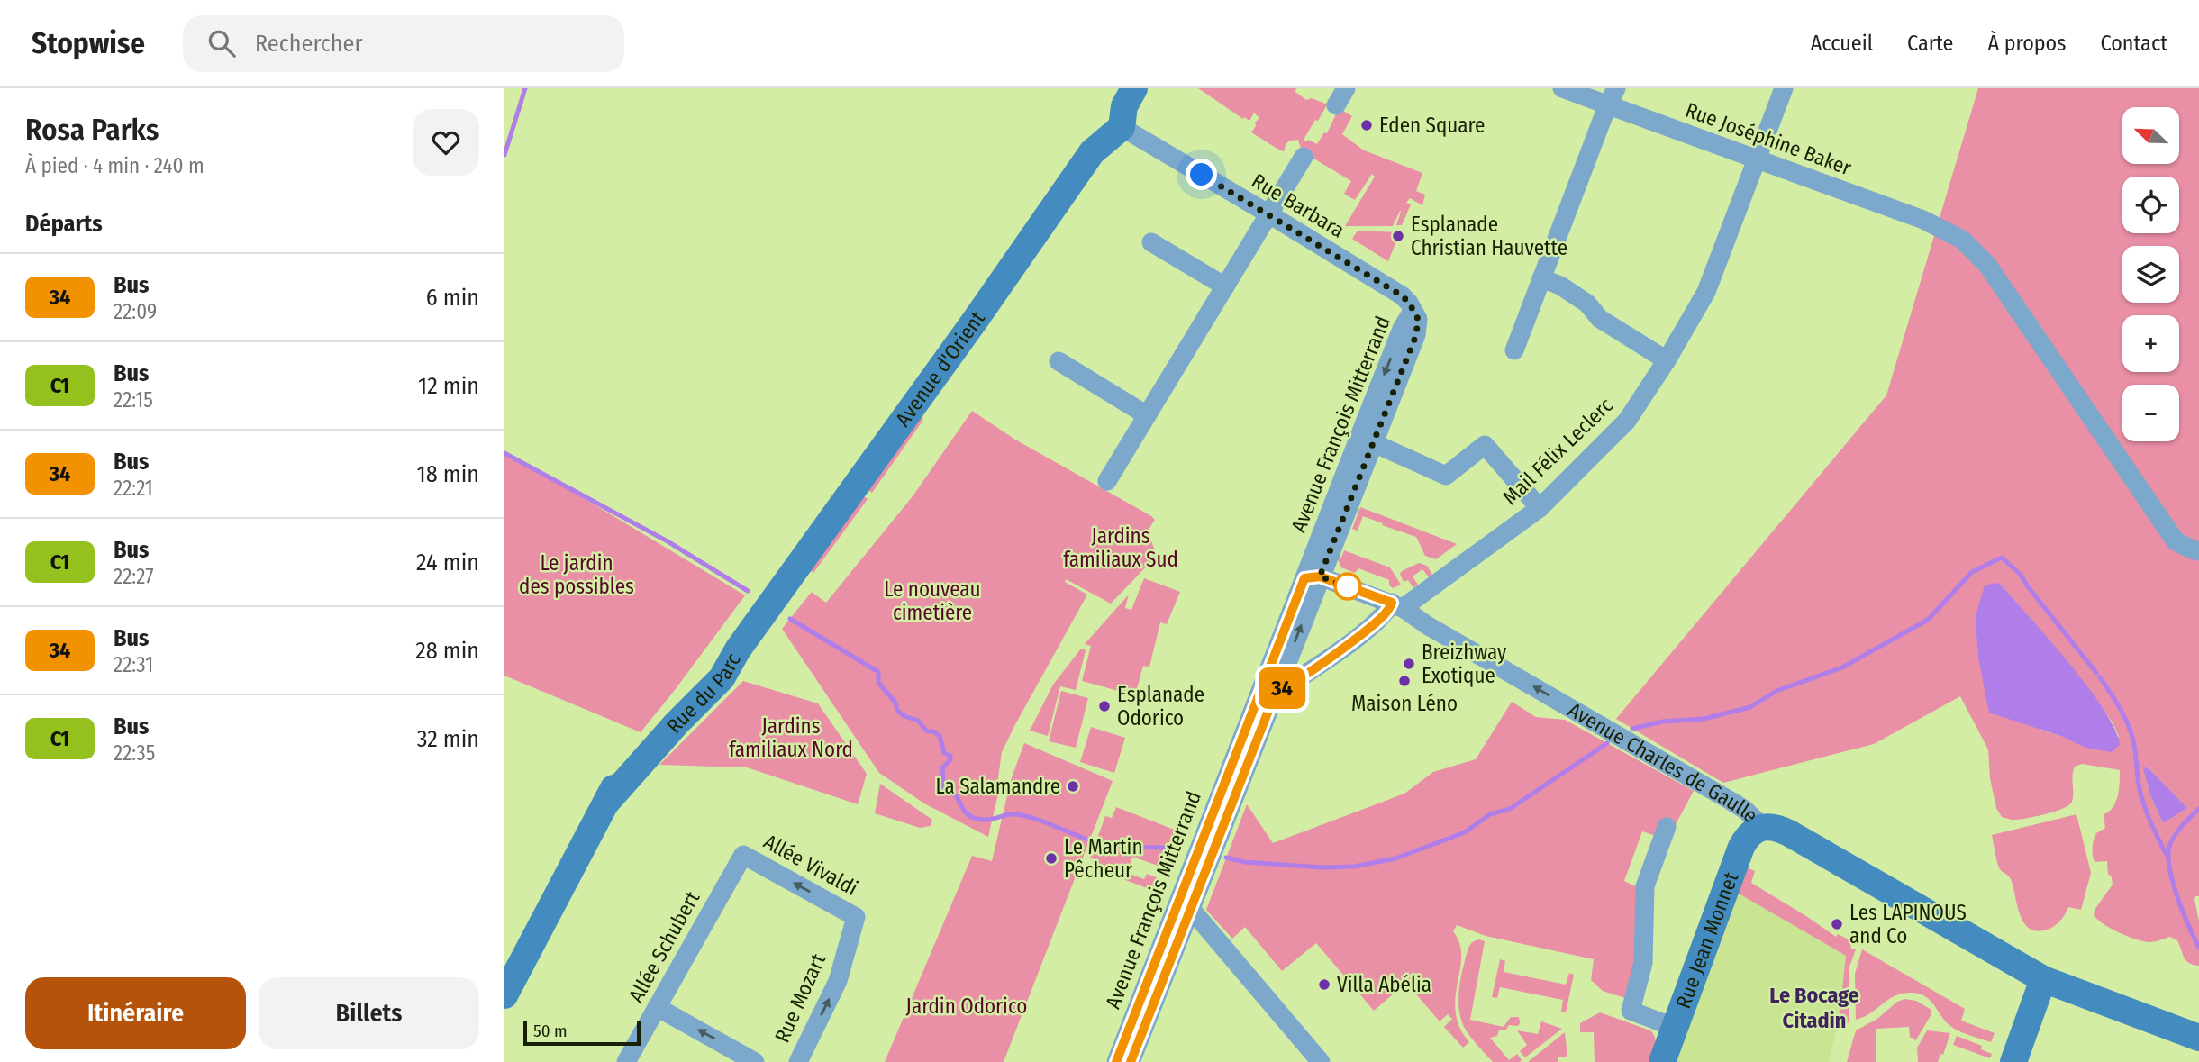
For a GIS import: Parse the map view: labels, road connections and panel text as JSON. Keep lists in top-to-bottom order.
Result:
{
  "streets": {
    "street": [
      "Rue Joséphine Baker",
      "Rue Barbara",
      "Avenue d'Orient",
      "Avenue François Mitterrand",
      "Mail Félix Leclerc",
      "Rue du Parc",
      "Avenue Charles de Gaulle",
      "Allée Vivaldi",
      "Rue Jean Monnet",
      "Allée Schubert",
      "Rue Mozart"
    ]
  },
  "crossings": [
    ["Rue Joséphine Baker", "Mail Félix Leclerc"],
    ["Rue Barbara", "Avenue d'Orient"],
    ["Rue Barbara", "Avenue François Mitterrand"],
    ["Avenue d'Orient", "Rue du Parc"],
    ["Avenue François Mitterrand", "Mail Félix Leclerc"],
    ["Mail Félix Leclerc", "Avenue Charles de Gaulle"],
    ["Avenue Charles de Gaulle", "Rue Jean Monnet"],
    ["Allée Vivaldi", "Allée Schubert"],
    ["Allée Vivaldi", "Rue Mozart"]
  ],
  "one_way": ["Avenue Charles de Gaulle", "Allée Vivaldi", "Rue Mozart"],
  "districts": ["Le Bocage Citadin"],
  "parks": [
    "Jardins familiaux Sud",
    "Le jardin des possibles",
    "Le nouveau cimetière",
    "Jardins familiaux Nord",
    "Jardin Odorico"
  ],
  "places": [
    "Eden Square",
    "Esplanade Christian Hauvette",
    "Breizhway Exotique",
    "Maison Léno",
    "Esplanade Odorico",
    "La Salamandre",
    "Le Martin Pêcheur",
    "Les LAPINOUS and Co",
    "Villa Abélia"
  ],
  "lines": ["bus line 34"],
  "scale_bar": "50 m",
  "north": "top left",
  "page": {
    "header": "Stopwise",
    "search": "Rechercher",
    "nav": [
      "Accueil",
      "Carte",
      "À propos",
      "Contact"
    ],
    "heading": [
      ["Rosa Parks", "À pied · 4 min · 240 m"],
      "Départs"
    ],
    "on_map": "34",
    "map_buttons": ["+", "−"],
    "list": [
      {
        "mark": "34",
        "name": "Bus",
        "note": "22:09",
        "value": "6 min"
      },
      {
        "mark": "C1",
        "name": "Bus",
        "note": "22:15",
        "value": "12 min"
      },
      {
        "mark": "34",
        "name": "Bus",
        "note": "22:21",
        "value": "18 min"
      },
      {
        "mark": "C1",
        "name": "Bus",
        "note": "22:27",
        "value": "24 min"
      },
      {
        "mark": "34",
        "name": "Bus",
        "note": "22:31",
        "value": "28 min"
      },
      {
        "mark": "C1",
        "name": "Bus",
        "note": "22:35",
        "value": "32 min"
      }
    ],
    "buttons": ["Itinéraire", "Billets"],
    "scale": "50 m"
  }
}
